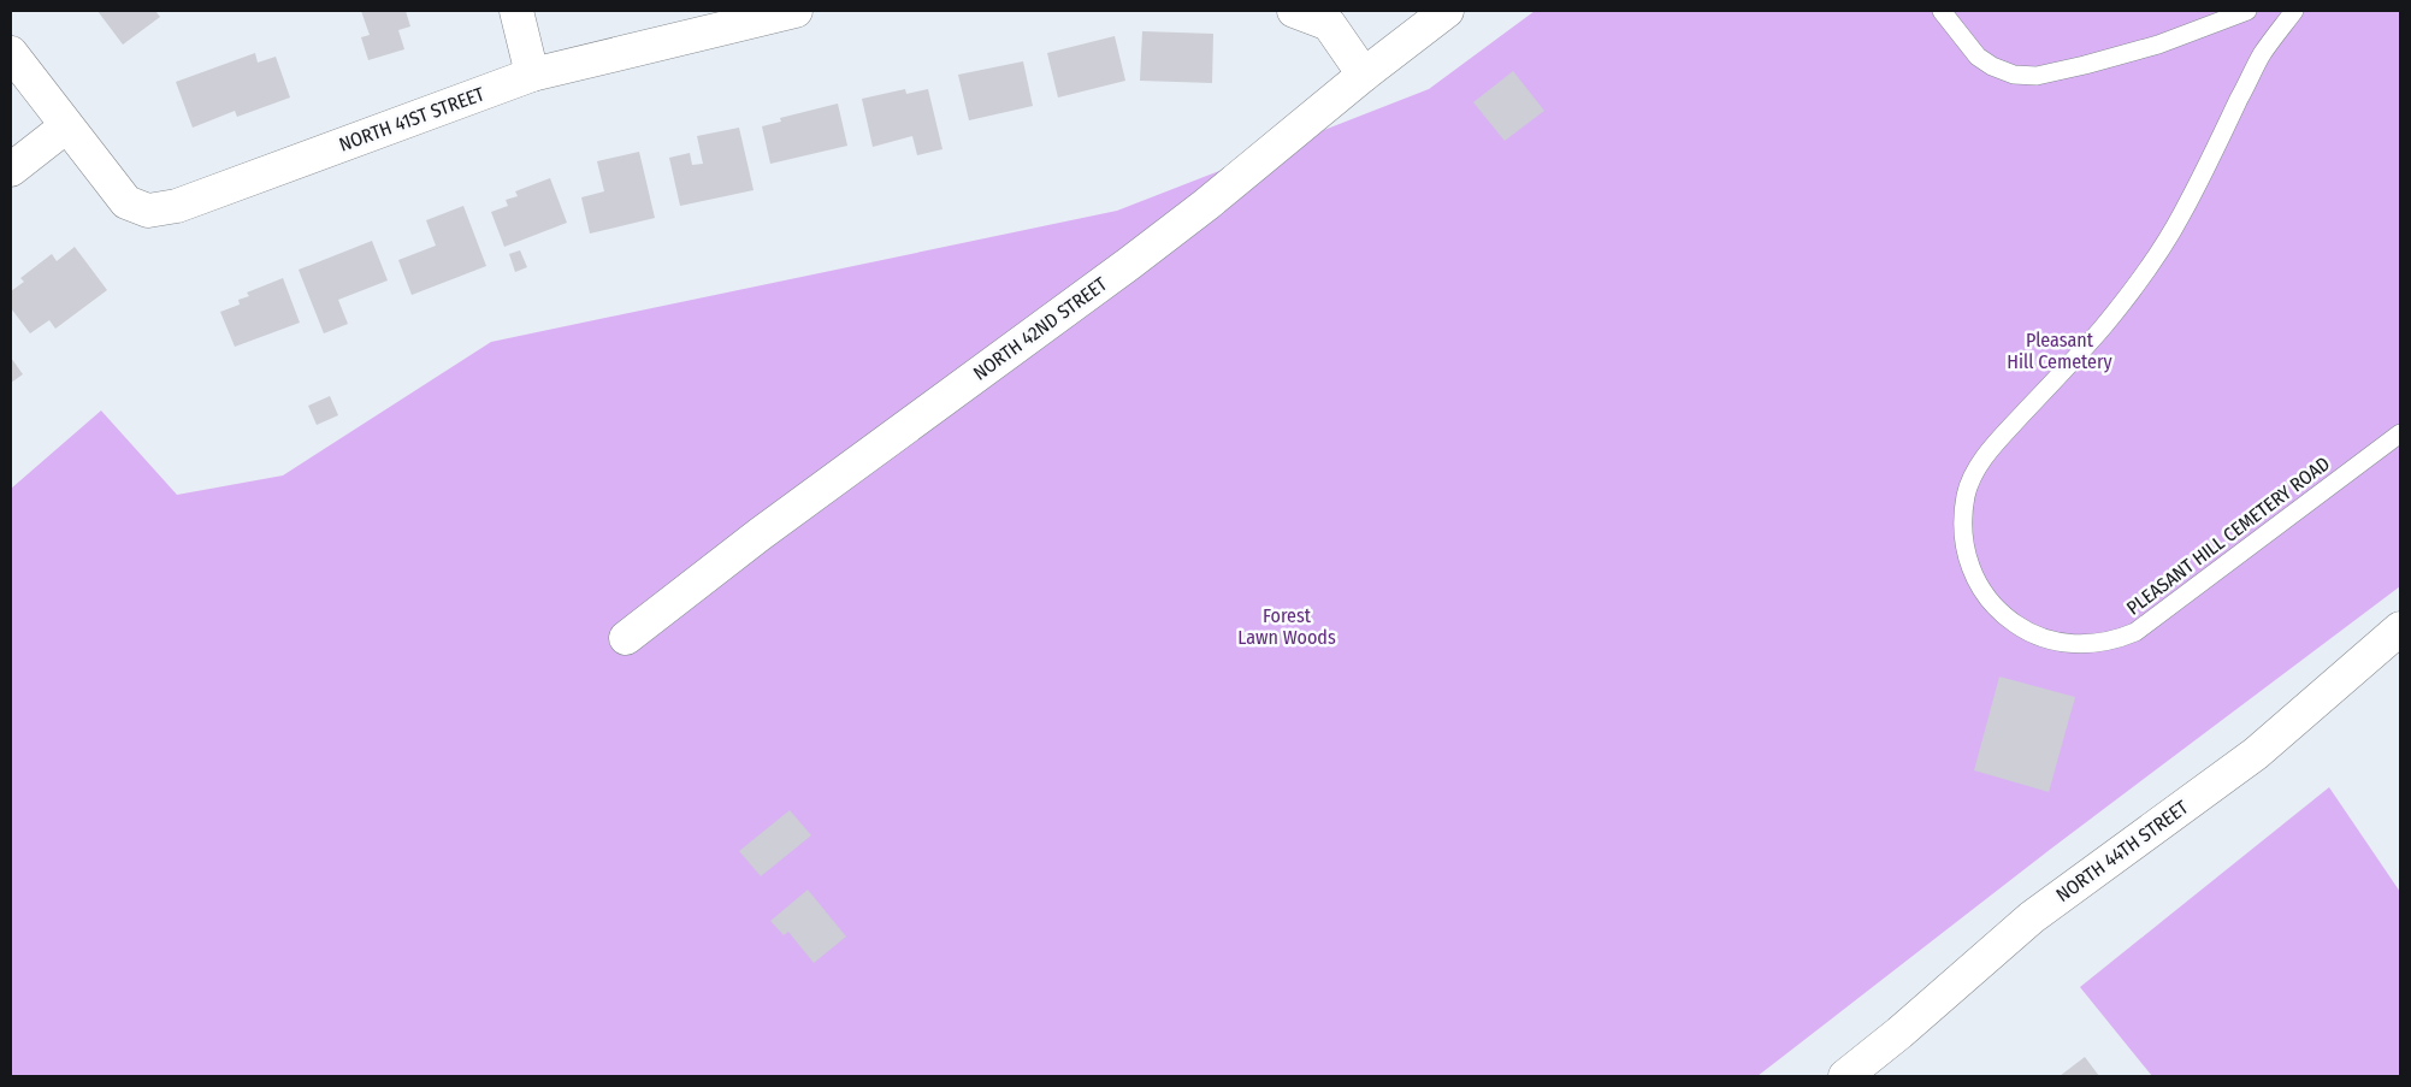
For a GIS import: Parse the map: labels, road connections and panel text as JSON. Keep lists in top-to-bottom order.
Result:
{
  "streets": {
    "street": ["NORTH 41ST STREET", "NORTH 42ND STREET", "NORTH 44TH STREET"],
    "lane": ["PLEASANT HILL CEMETERY ROAD"]
  },
  "parks": ["Pleasant Hill Cemetery", "Forest Lawn Woods"]
}
